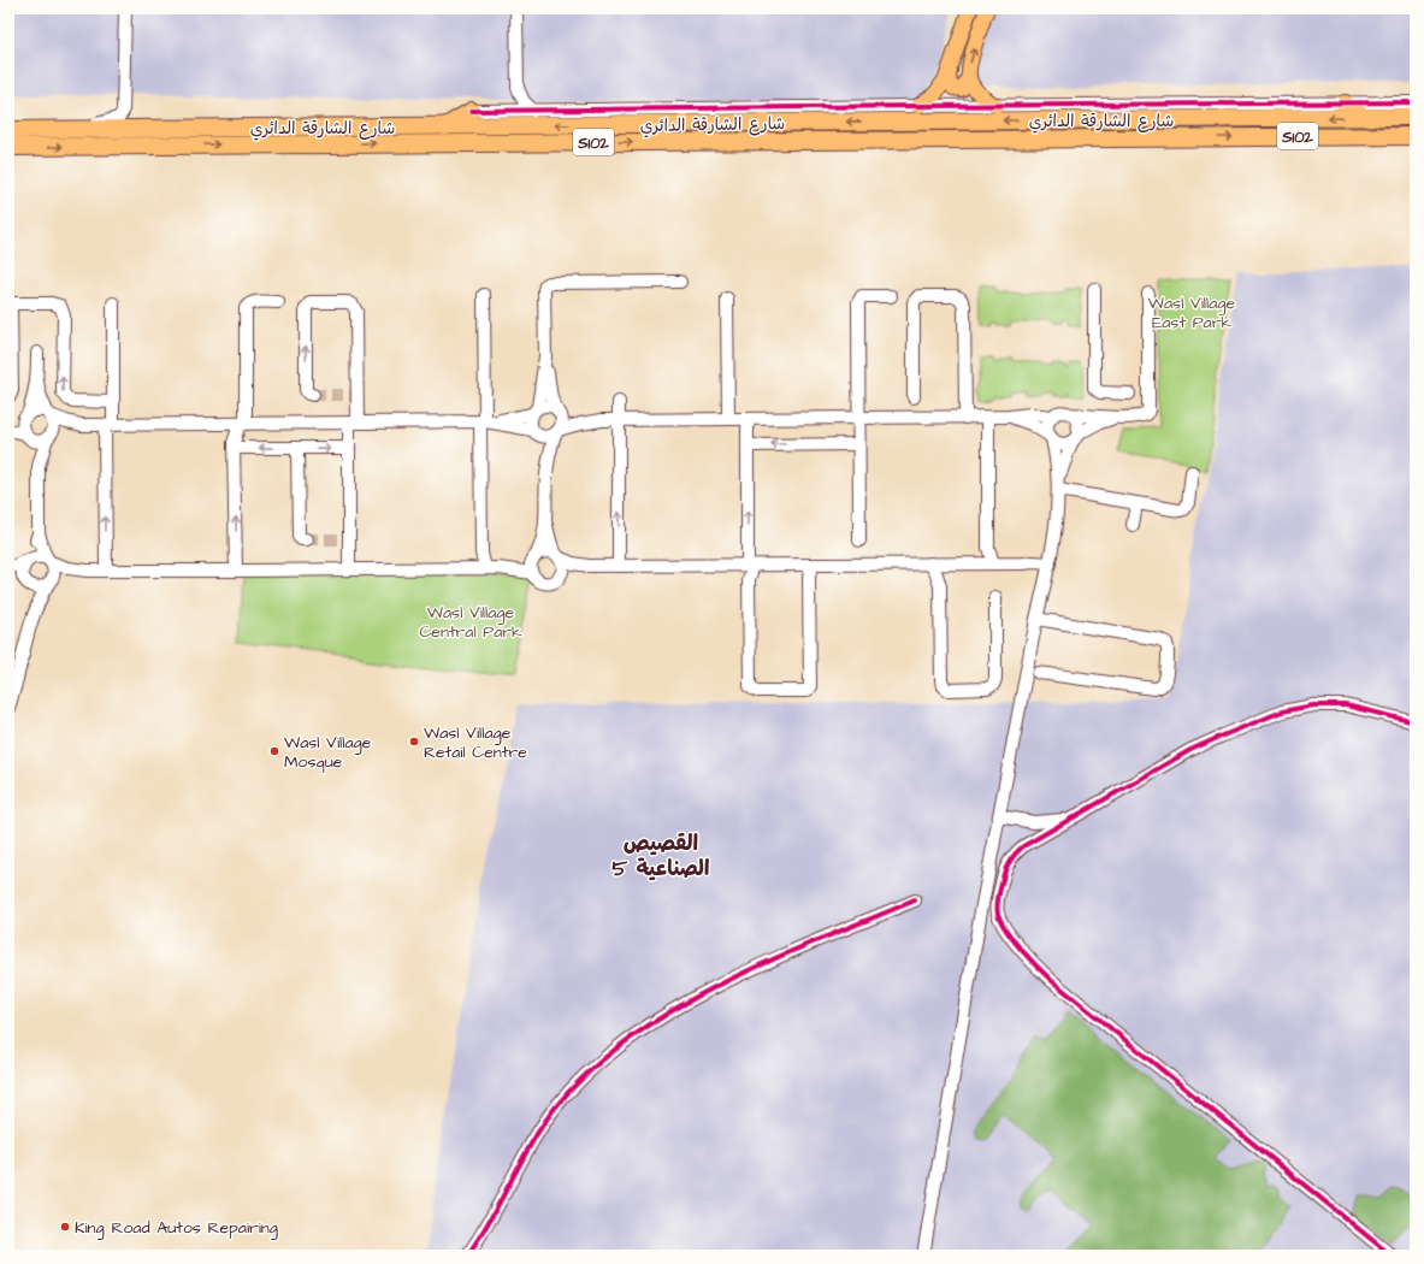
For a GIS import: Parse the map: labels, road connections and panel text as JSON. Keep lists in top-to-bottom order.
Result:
{
  "streets": {
    "highway": ["شارع الشارقة الدائري", "S102"]
  },
  "districts": ["القصيص الصناعية 5"],
  "parks": ["Wasl Village East Park", "Wasl Village Central Park"],
  "places": ["Wasl Village Retail Centre", "Wasl Village Mosque", "King Road Autos Repairing"]
}
